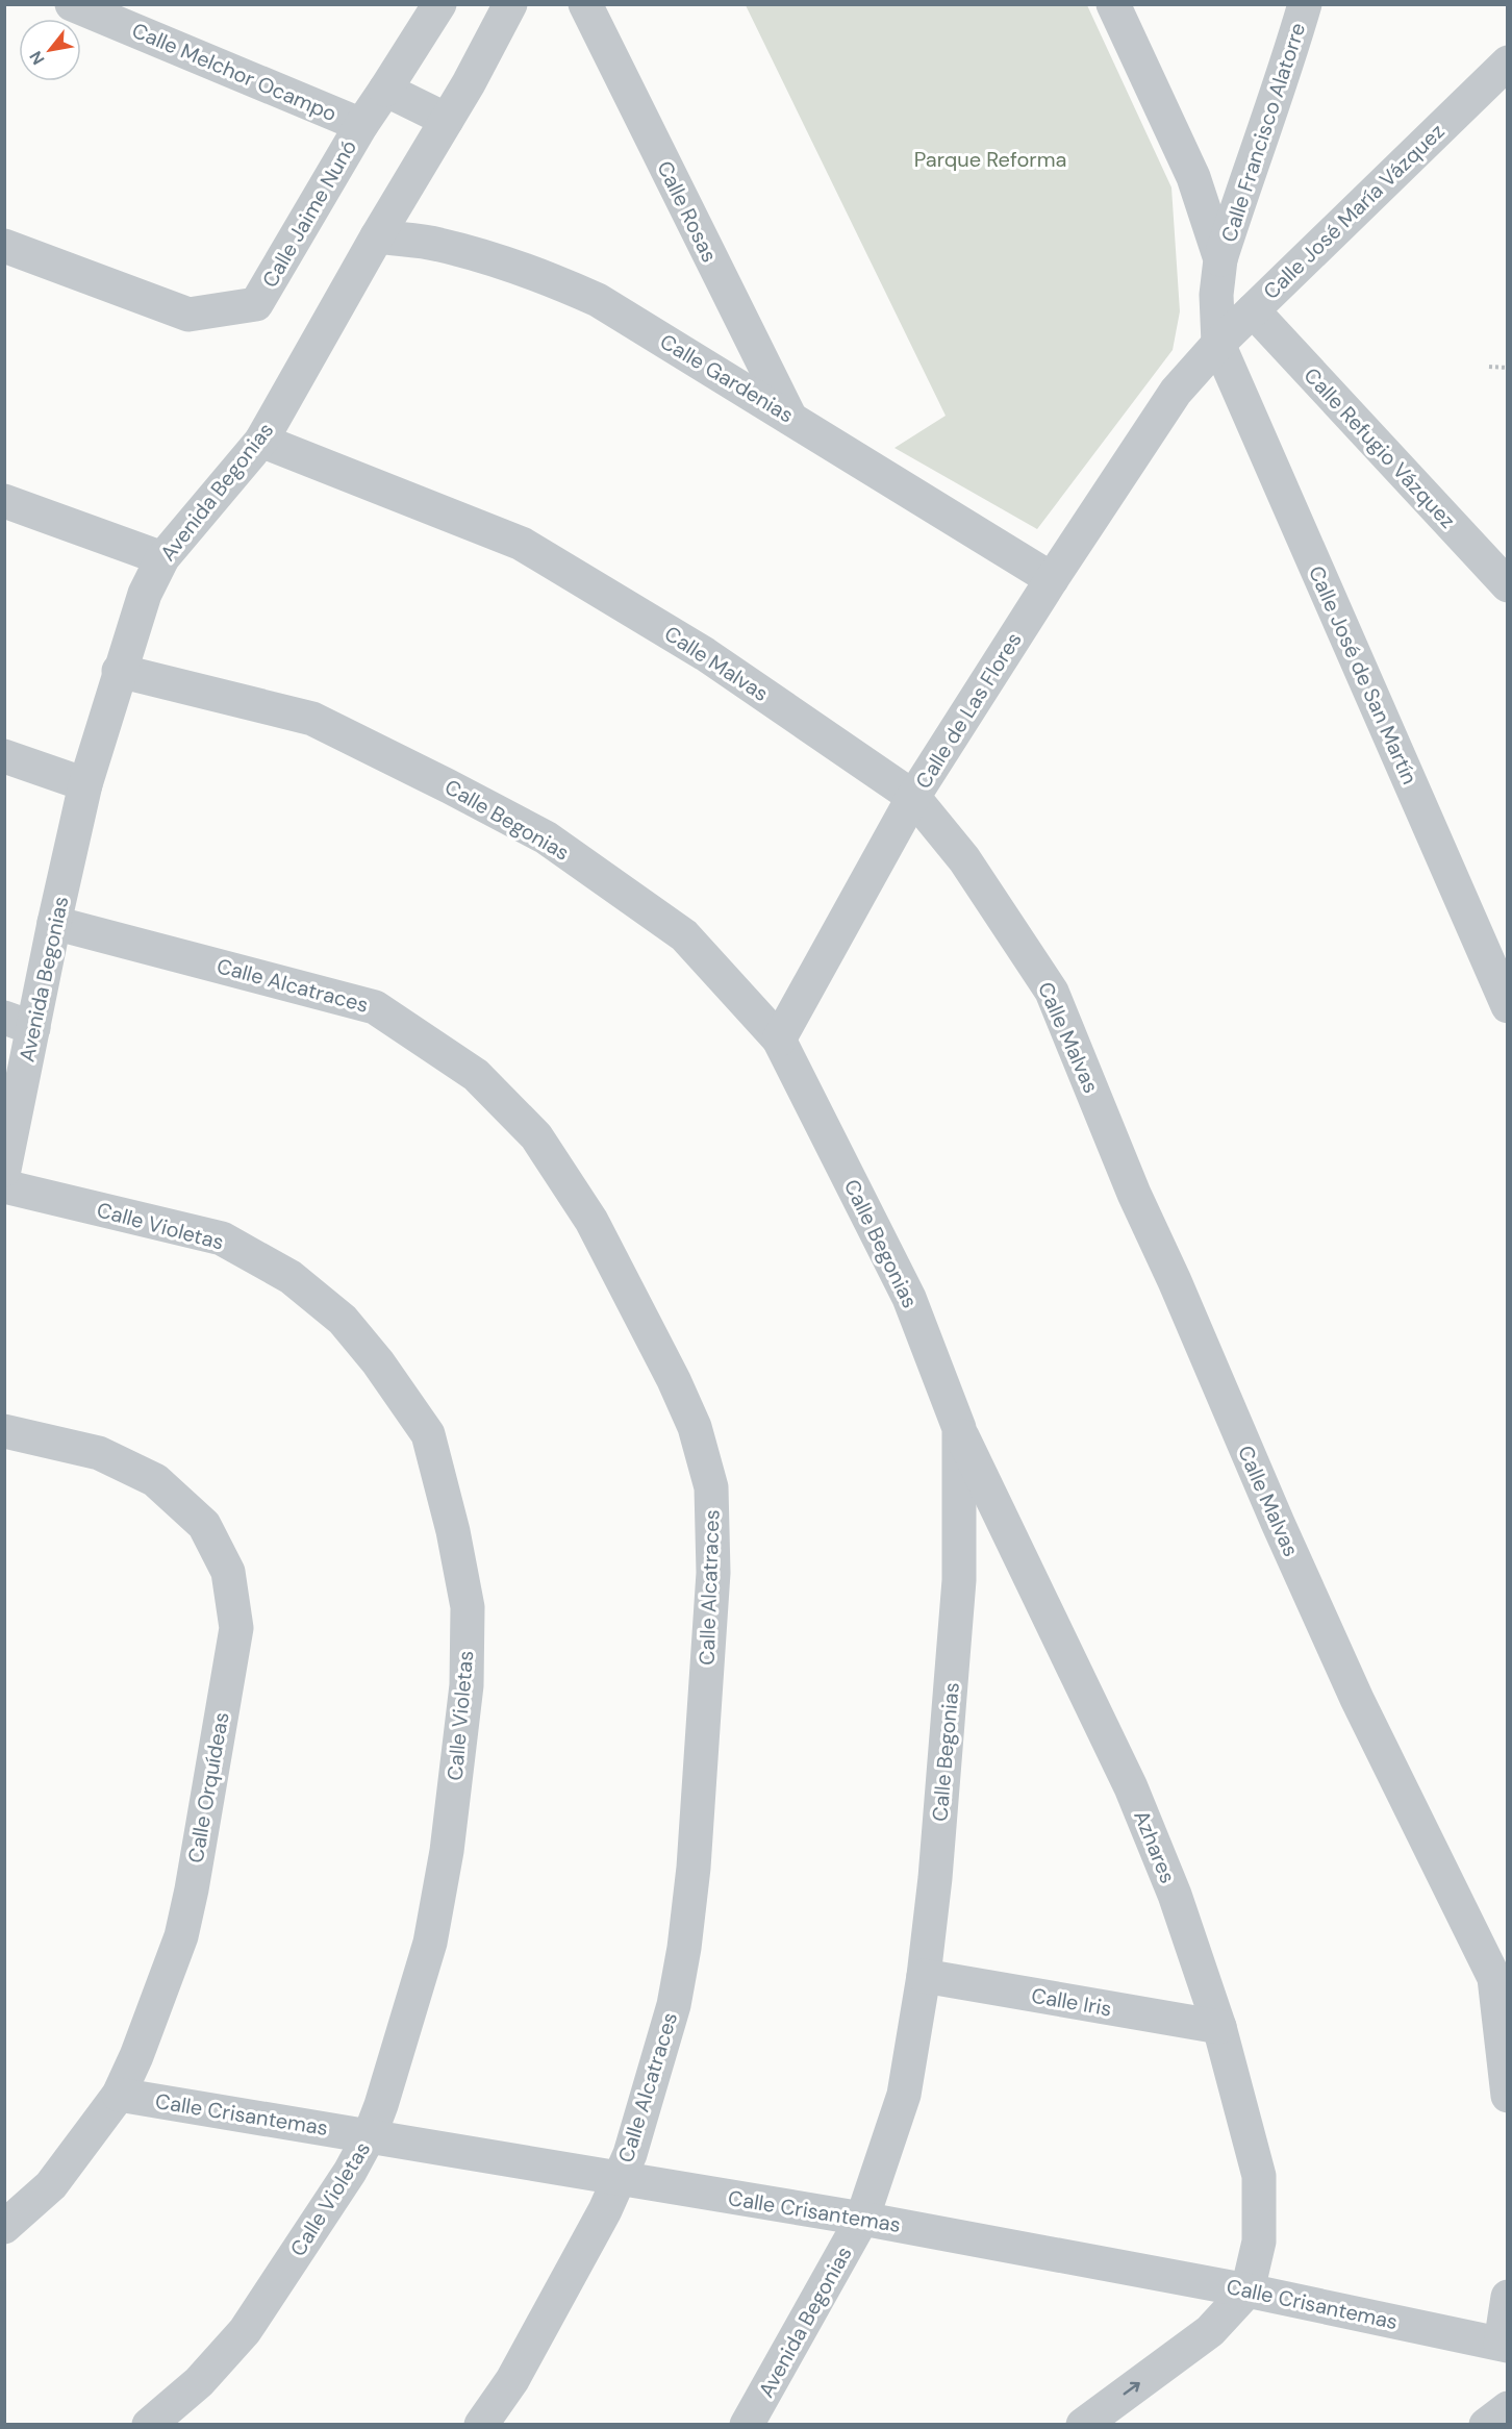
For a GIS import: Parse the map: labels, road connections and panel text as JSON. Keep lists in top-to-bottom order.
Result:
{
  "streets": {
    "street": [
      "Calle Melchor Ocampo",
      "Calle Francisco Alatorre",
      "Calle Rosas",
      "Calle José María Vázquez",
      "Calle Jaime Nunó",
      "Calle Gardenias",
      "Calle Refugio Vázquez",
      "Avenida Begonias",
      "Calle Malvas",
      "Calle José de San Martín",
      "Calle de Las Flores",
      "Calle Begonias",
      "Calle Alcatraces",
      "Calle Violetas",
      "Calle Orquídeas",
      "Azhares",
      "Calle Iris",
      "Calle Crisantemas"
    ]
  },
  "crossings": [
    ["Calle Melchor Ocampo", "Calle Jaime Nunó"],
    ["Calle Rosas", "Calle Gardenias"],
    ["Calle José María Vázquez", "Calle Refugio Vázquez"],
    ["Calle José María Vázquez", "Calle José de San Martín"],
    ["Calle José María Vázquez", "Calle de Las Flores"],
    ["Calle Gardenias", "Avenida Begonias"],
    ["Calle Gardenias", "Calle de Las Flores"],
    ["Avenida Begonias", "Calle Malvas"],
    ["Avenida Begonias", "Calle Begonias"],
    ["Avenida Begonias", "Calle Alcatraces"],
    ["Avenida Begonias", "Calle Crisantemas"],
    ["Calle Malvas", "Calle de Las Flores"],
    ["Calle de Las Flores", "Calle Begonias"],
    ["Calle Begonias", "Azhares"],
    ["Calle Begonias", "Calle Iris"],
    ["Calle Begonias", "Calle Crisantemas"],
    ["Calle Alcatraces", "Calle Crisantemas"],
    ["Calle Violetas", "Calle Crisantemas"],
    ["Calle Orquídeas", "Calle Crisantemas"],
    ["Azhares", "Calle Iris"],
    ["Azhares", "Calle Crisantemas"]
  ],
  "parks": ["Parque Reforma"],
  "north": "bottom left"
}
